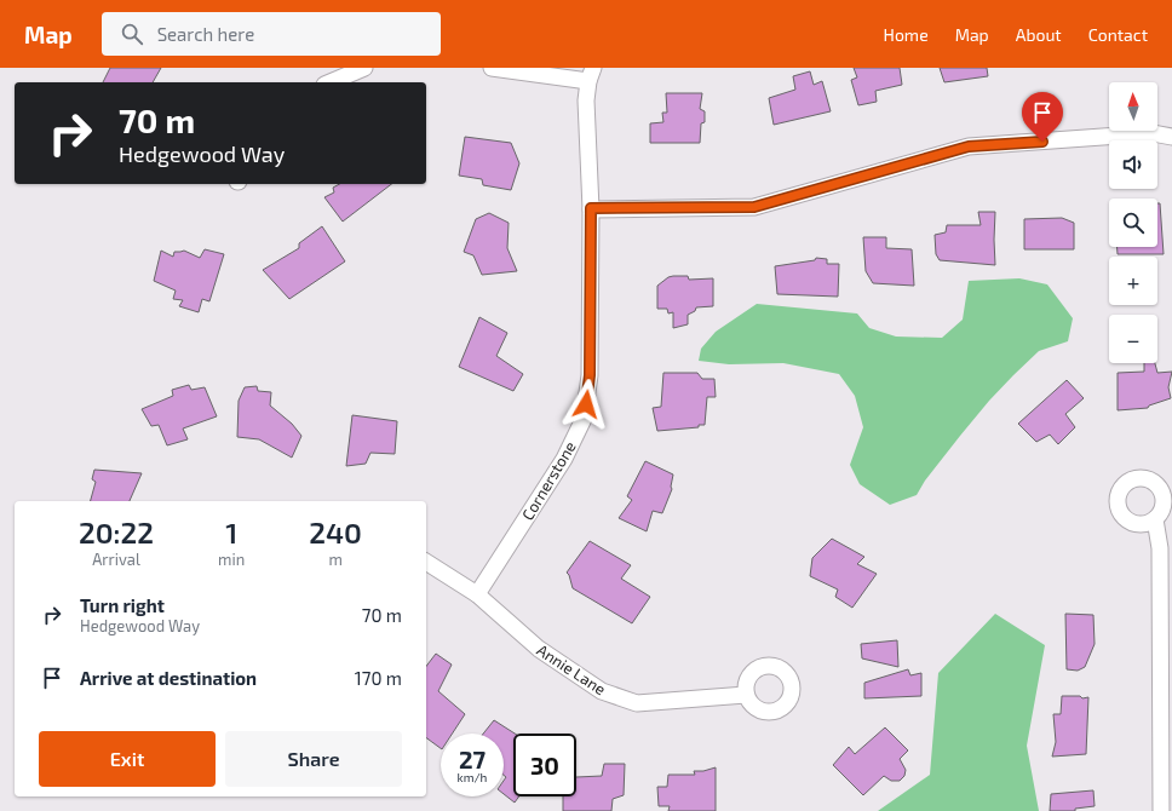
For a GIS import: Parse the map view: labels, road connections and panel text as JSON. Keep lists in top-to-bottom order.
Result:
{
  "streets": {
    "street": ["Cornerstone", "Annie Lane"]
  },
  "crossings": [
    ["Cornerstone", "Annie Lane"]
  ],
  "north": "top",
  "page": {
    "header": "Map",
    "search": "Search here",
    "nav": [
      "Home",
      "Map",
      "About",
      "Contact"
    ],
    "map_buttons": ["+", "−"],
    "turn": ["70 m", "Hedgewood Way"],
    "eta": [
      "20:22",
      "Arrival",
      "1",
      "min",
      "240",
      "m"
    ],
    "list": [
      {
        "name": "Turn right",
        "note": "Hedgewood Way",
        "value": "70 m"
      },
      {
        "name": "Arrive at destination",
        "value": "170 m"
      }
    ],
    "buttons": ["Exit", "Share"],
    "speed": "27 km/h",
    "limit": "30"
  }
}
